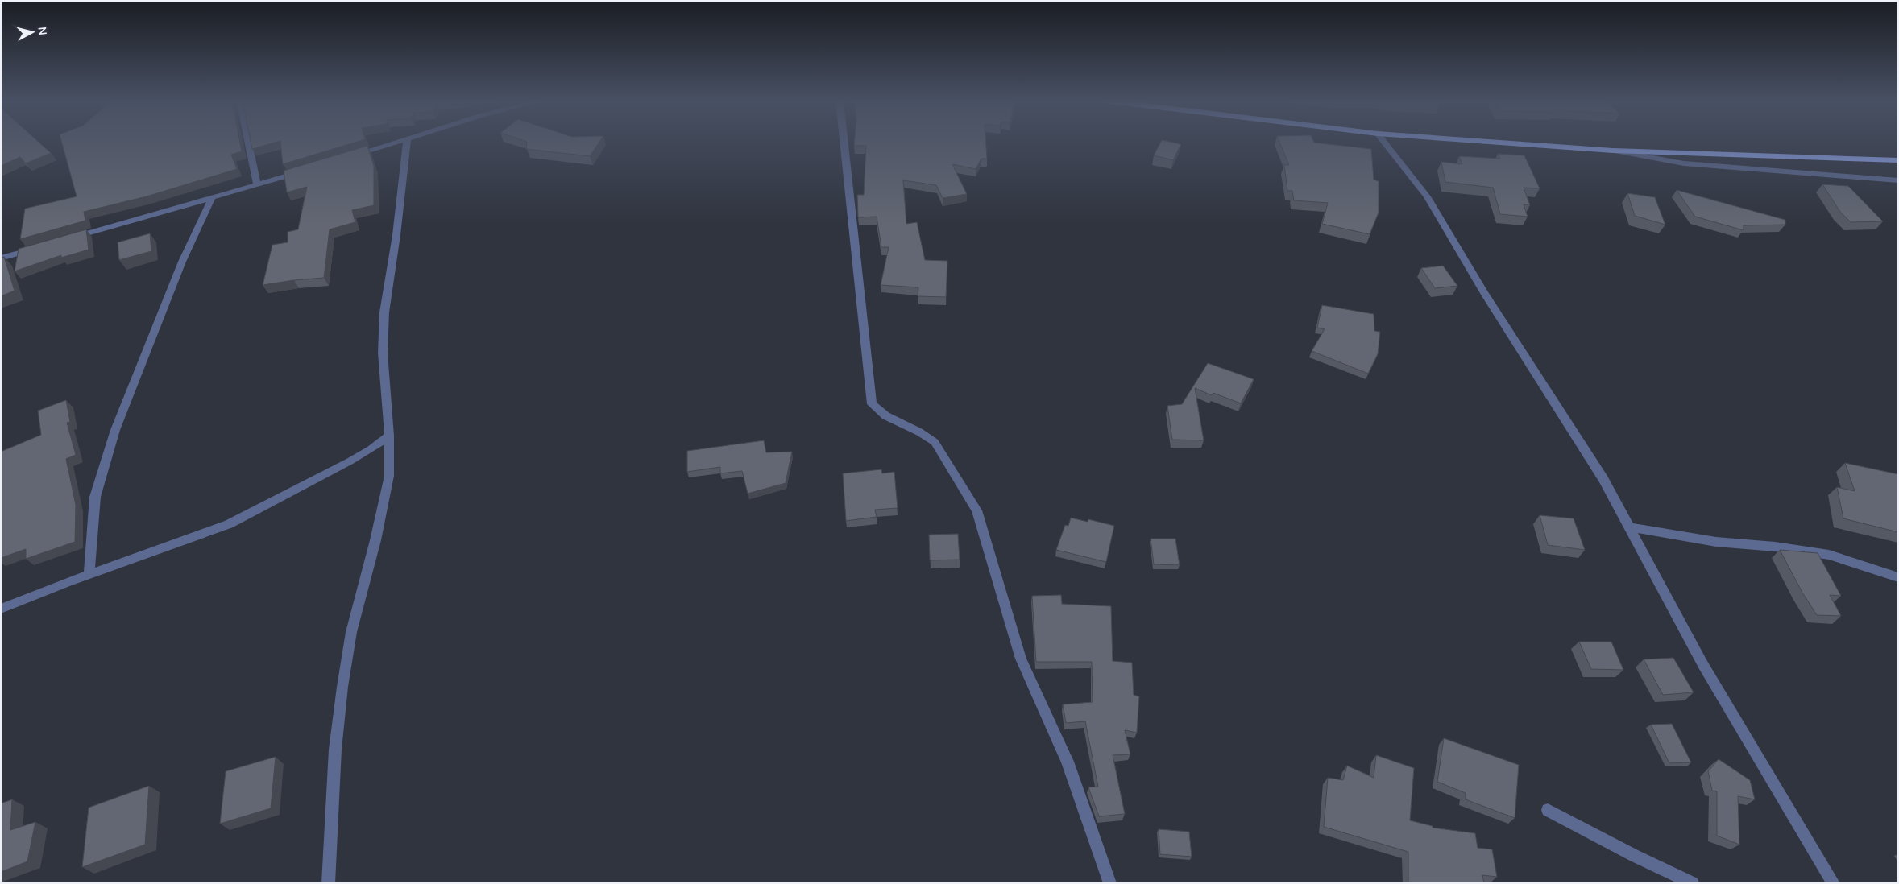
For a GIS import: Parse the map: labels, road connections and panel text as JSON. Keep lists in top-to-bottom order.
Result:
{
  "north": "right"
}
